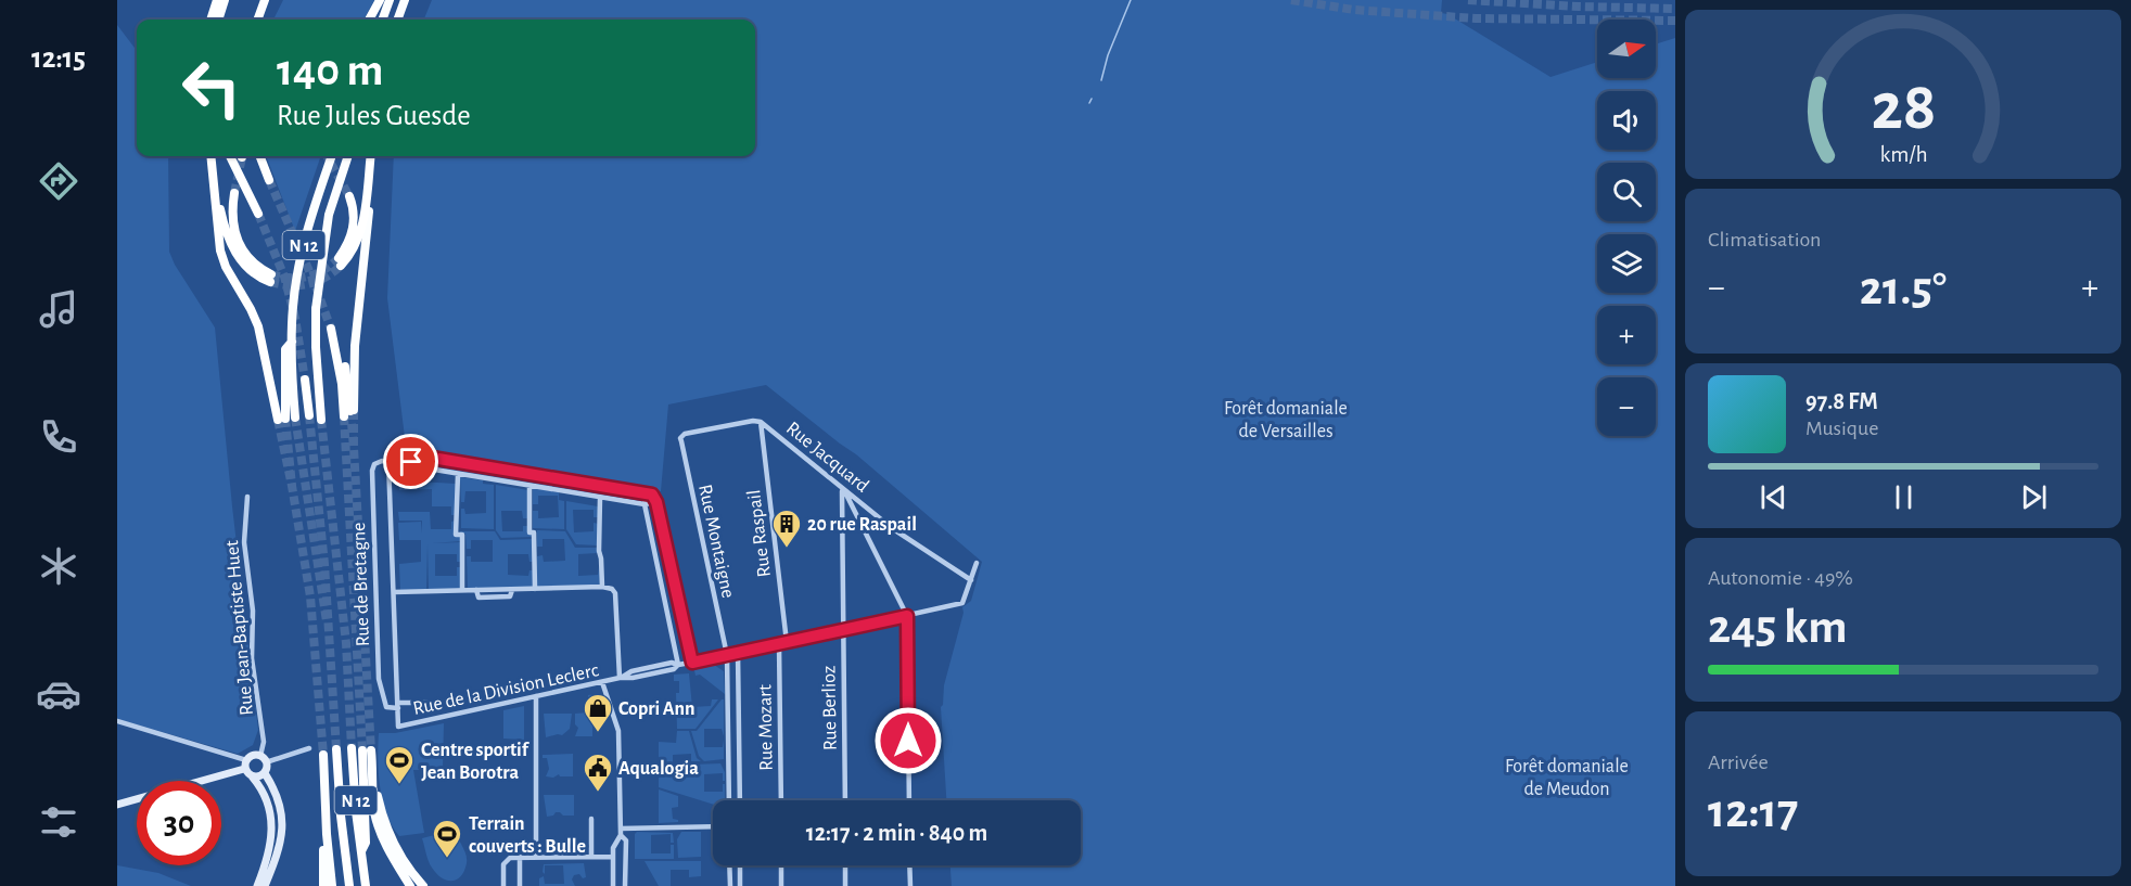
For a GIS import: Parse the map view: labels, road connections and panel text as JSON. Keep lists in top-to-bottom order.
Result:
{
  "streets": {
    "highway": ["N 12"],
    "street": [
      "Rue Jacquard",
      "Rue Raspail",
      "Rue Montaigne",
      "Rue de Bretagne",
      "Rue Jean-Baptiste Huet",
      "Rue de la Division Leclerc",
      "Rue Berlioz",
      "Rue Mozart"
    ]
  },
  "crossings": [
    ["Rue Jacquard", "Rue Raspail"],
    ["Rue Jacquard", "Rue Montaigne"],
    ["Rue Jacquard", "Rue de la Division Leclerc"],
    ["Rue Jacquard", "Rue Berlioz"],
    ["Rue Raspail", "Rue de la Division Leclerc"],
    ["Rue Montaigne", "Rue de la Division Leclerc"],
    ["Rue de Bretagne", "Rue de la Division Leclerc"],
    ["Rue de la Division Leclerc", "Rue Berlioz"],
    ["Rue de la Division Leclerc", "Rue Mozart"]
  ],
  "parks": ["Forêt domaniale de Versailles", "Forêt domaniale de Meudon"],
  "places": {
    "building": ["20 rue Raspail"],
    "shop": ["Copri Ann"],
    "sports": ["Centre sportif Jean Borotra", "Terrain couverts : Bulle"],
    "public building": ["Aqualogia"]
  },
  "north": "right",
  "page": {
    "tabs": "12:15",
    "map_buttons": ["+", "−"],
    "turn": ["140 m", "Rue Jules Guesde"],
    "tile": [
      "Climatisation",
      ["Autonomie · 49%", "245 km"],
      ["Arrivée", "12:17"]
    ],
    "heat": ["−", "21.5°", "+"],
    "song": ["97.8 FM", "Musique"],
    "limit": "30",
    "trip": "12:17 · 2 min · 840 m",
    "gauge": ["28", "km/h"]
  }
}
